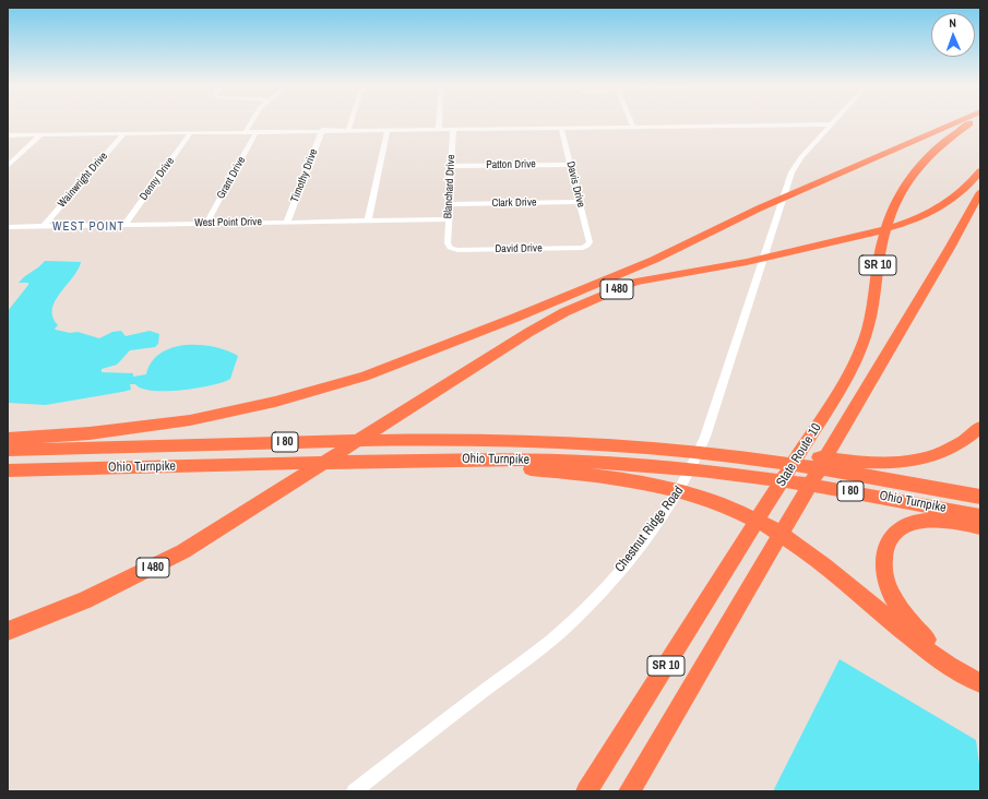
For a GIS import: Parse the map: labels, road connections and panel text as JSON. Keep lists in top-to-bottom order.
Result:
{
  "streets": {
    "highway": [
      "SR 10",
      "I 480",
      "I 80",
      "State Route 10",
      "Ohio Turnpike"
    ],
    "street": [
      "Patton Drive",
      "Timothy Drive",
      "Grant Drive",
      "Denny Drive",
      "Wainwright Drive",
      "Davis Drive",
      "Blanchard Drive",
      "Clark Drive",
      "West Point Drive",
      "David Drive",
      "Chestnut Ridge Road"
    ]
  },
  "crossings": [
    ["Patton Drive", "Davis Drive"],
    ["Patton Drive", "Blanchard Drive"],
    ["Timothy Drive", "West Point Drive"],
    ["Grant Drive", "West Point Drive"],
    ["Denny Drive", "West Point Drive"],
    ["Wainwright Drive", "West Point Drive"],
    ["Davis Drive", "Clark Drive"],
    ["Davis Drive", "David Drive"],
    ["Blanchard Drive", "Clark Drive"],
    ["Blanchard Drive", "West Point Drive"],
    ["Blanchard Drive", "David Drive"]
  ],
  "districts": ["WEST POINT"],
  "north": "top"
}
